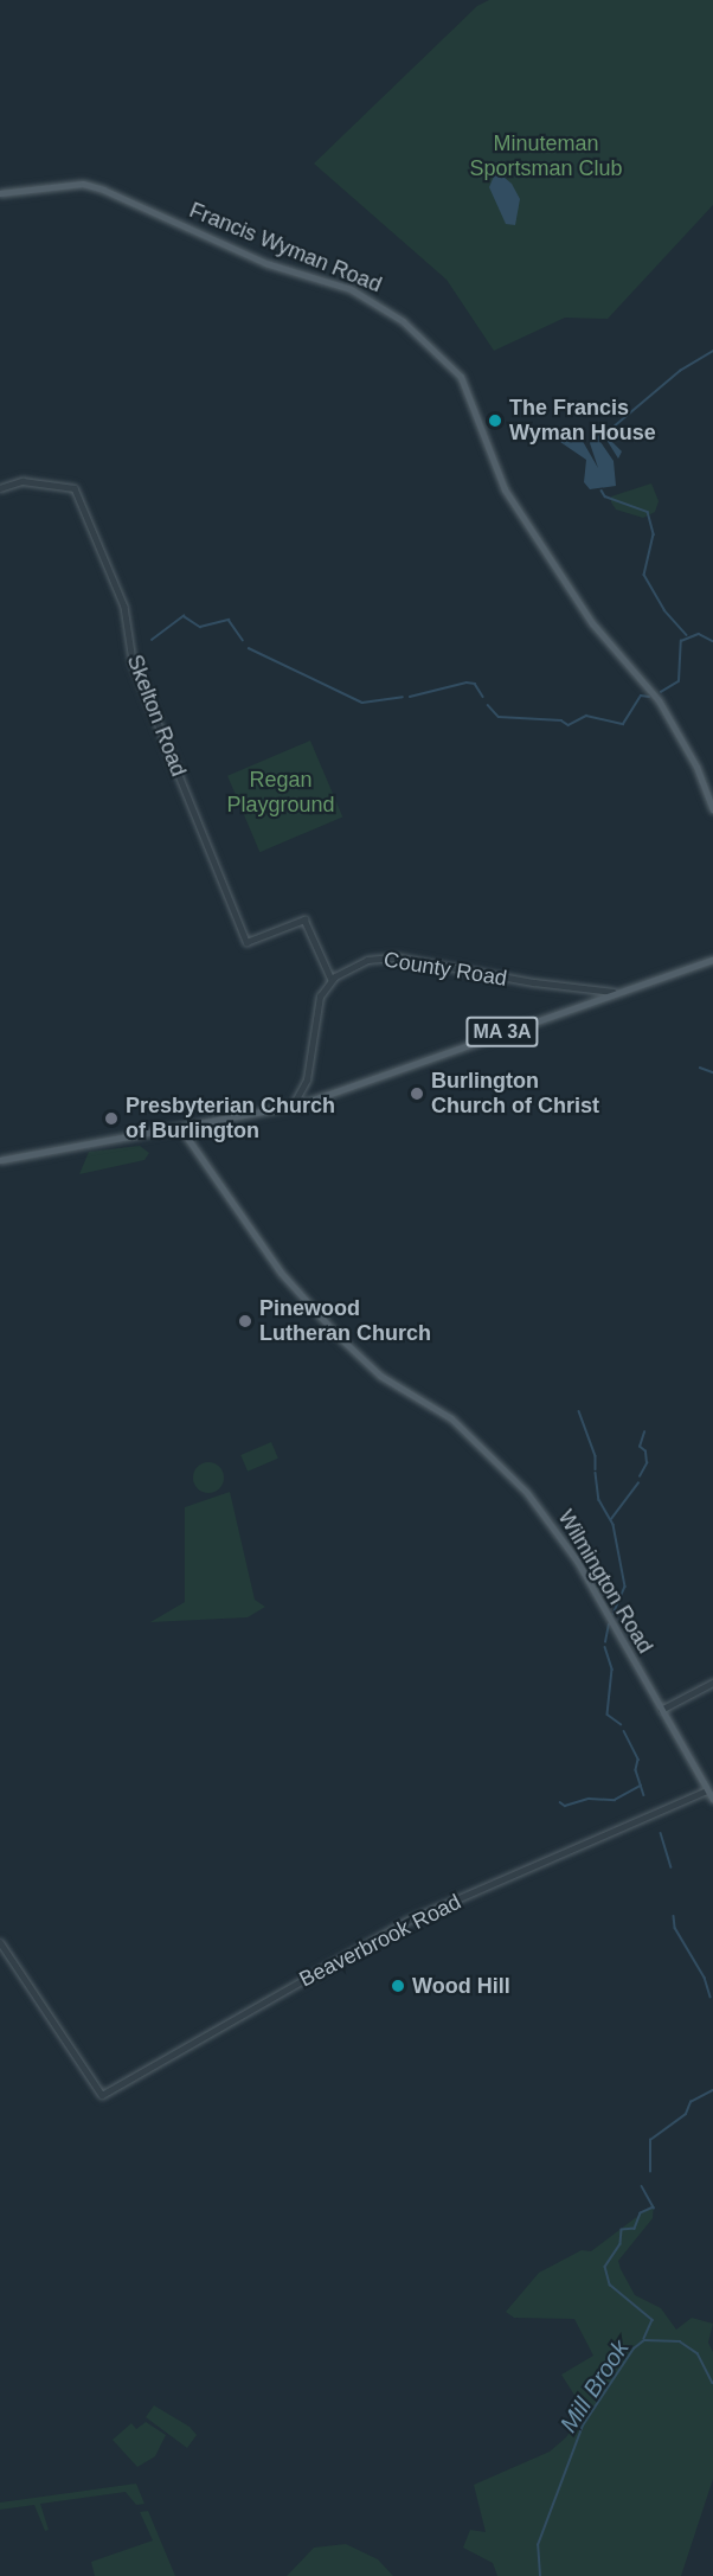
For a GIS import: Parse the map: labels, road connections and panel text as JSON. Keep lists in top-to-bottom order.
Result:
{
  "streets": {
    "main road": ["Francis Wyman Road", "MA 3A", "Wilmington Road"],
    "street": ["Skelton Road", "County Road", "Beaverbrook Road"]
  },
  "crossings": [
    ["Skelton Road", "County Road"],
    ["County Road", "MA 3A"],
    ["MA 3A", "Wilmington Road"],
    ["Wilmington Road", "Beaverbrook Road"]
  ],
  "water": ["Mill Brook"],
  "parks": ["Minuteman Sportsman Club", "Regan Playground"],
  "places": [
    "The Francis Wyman House",
    "Burlington Church of Christ",
    "Presbyterian Church of Burlington",
    "Pinewood Lutheran Church",
    "Wood Hill"
  ]
}
